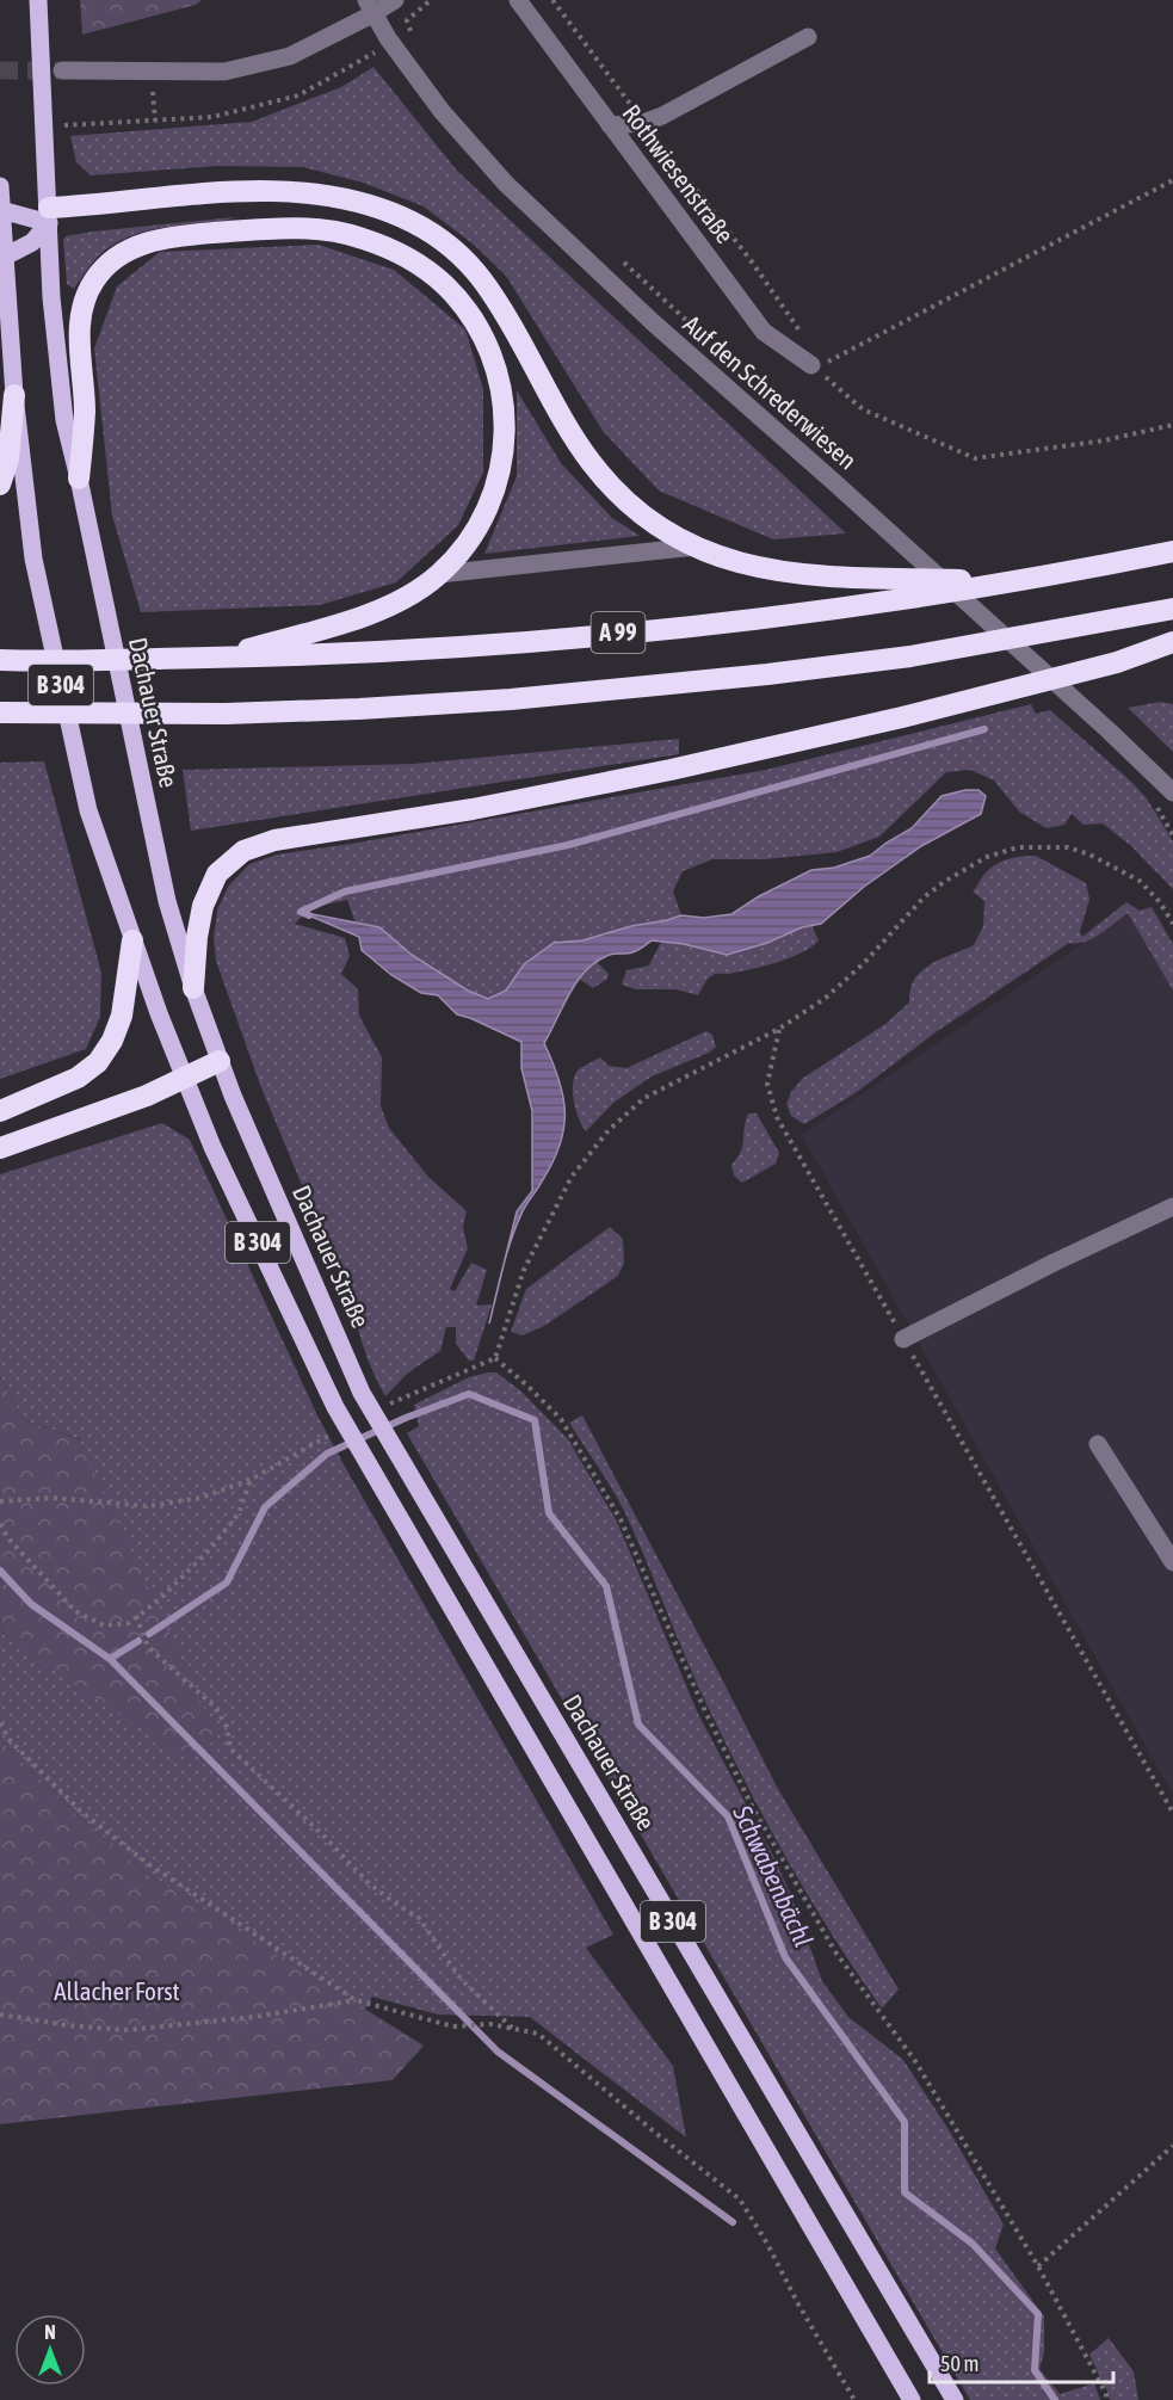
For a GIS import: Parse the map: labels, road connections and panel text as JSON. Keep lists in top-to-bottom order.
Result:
{
  "streets": {
    "highway": ["A 99"],
    "main road": ["B 304", "Dachauer Straße"],
    "street": ["Rothwiesenstraße", "Auf den Schrederwiesen"]
  },
  "water": ["Schwabenbächl"],
  "parks": ["Allacher Forst"],
  "scale_bar": "50 m",
  "north": "top"
}
